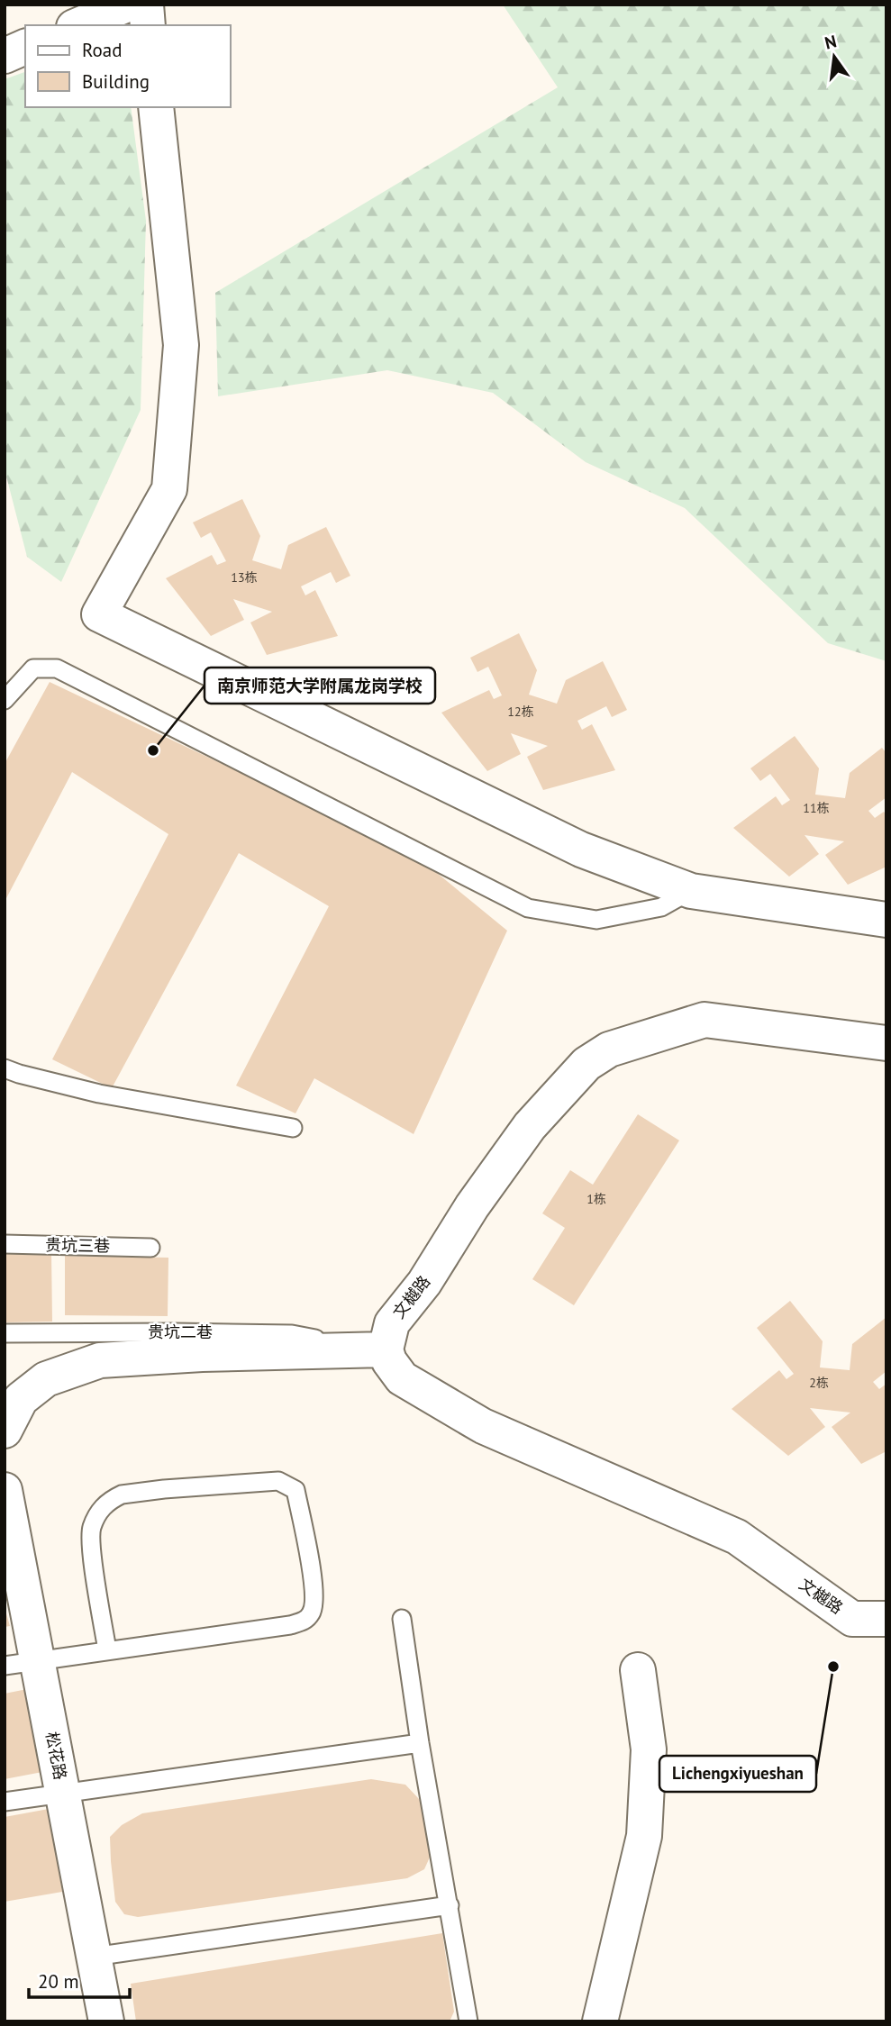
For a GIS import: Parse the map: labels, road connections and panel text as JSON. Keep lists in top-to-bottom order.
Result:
{
  "streets": {
    "street": ["文樾路", "松花路"],
    "lane": ["贵坑三巷", "贵坑二巷"]
  },
  "crossings": [
    ["文樾路", "贵坑二巷"]
  ],
  "places": ["南京师范大学附属龙岗学校", "Lichengxiyueshan"],
  "house_numbers": [
    "13栋",
    "12栋",
    "11栋",
    "1栋",
    "2栋"
  ],
  "legend": ["Road", "Building"],
  "scale_bar": "20 m",
  "north": "top"
}
